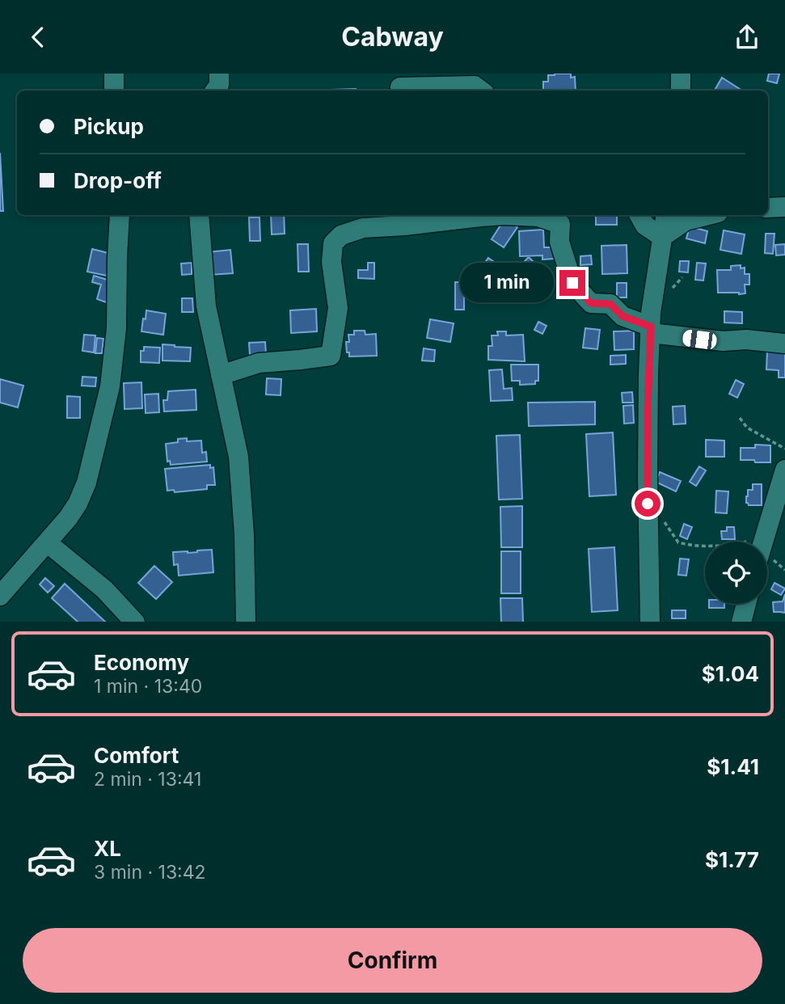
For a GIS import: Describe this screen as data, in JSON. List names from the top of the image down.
{
  "page": {
    "header": "Cabway",
    "banner": ["Pickup", "Drop-off"],
    "bubble": "1 min",
    "list": [
      {
        "name": "Economy",
        "note": "1 min · 13:40",
        "value": "$1.04"
      },
      {
        "name": "Comfort",
        "note": "2 min · 13:41",
        "value": "$1.41"
      },
      {
        "name": "XL",
        "note": "3 min · 13:42",
        "value": "$1.77"
      }
    ],
    "buttons": "Confirm"
  }
}
